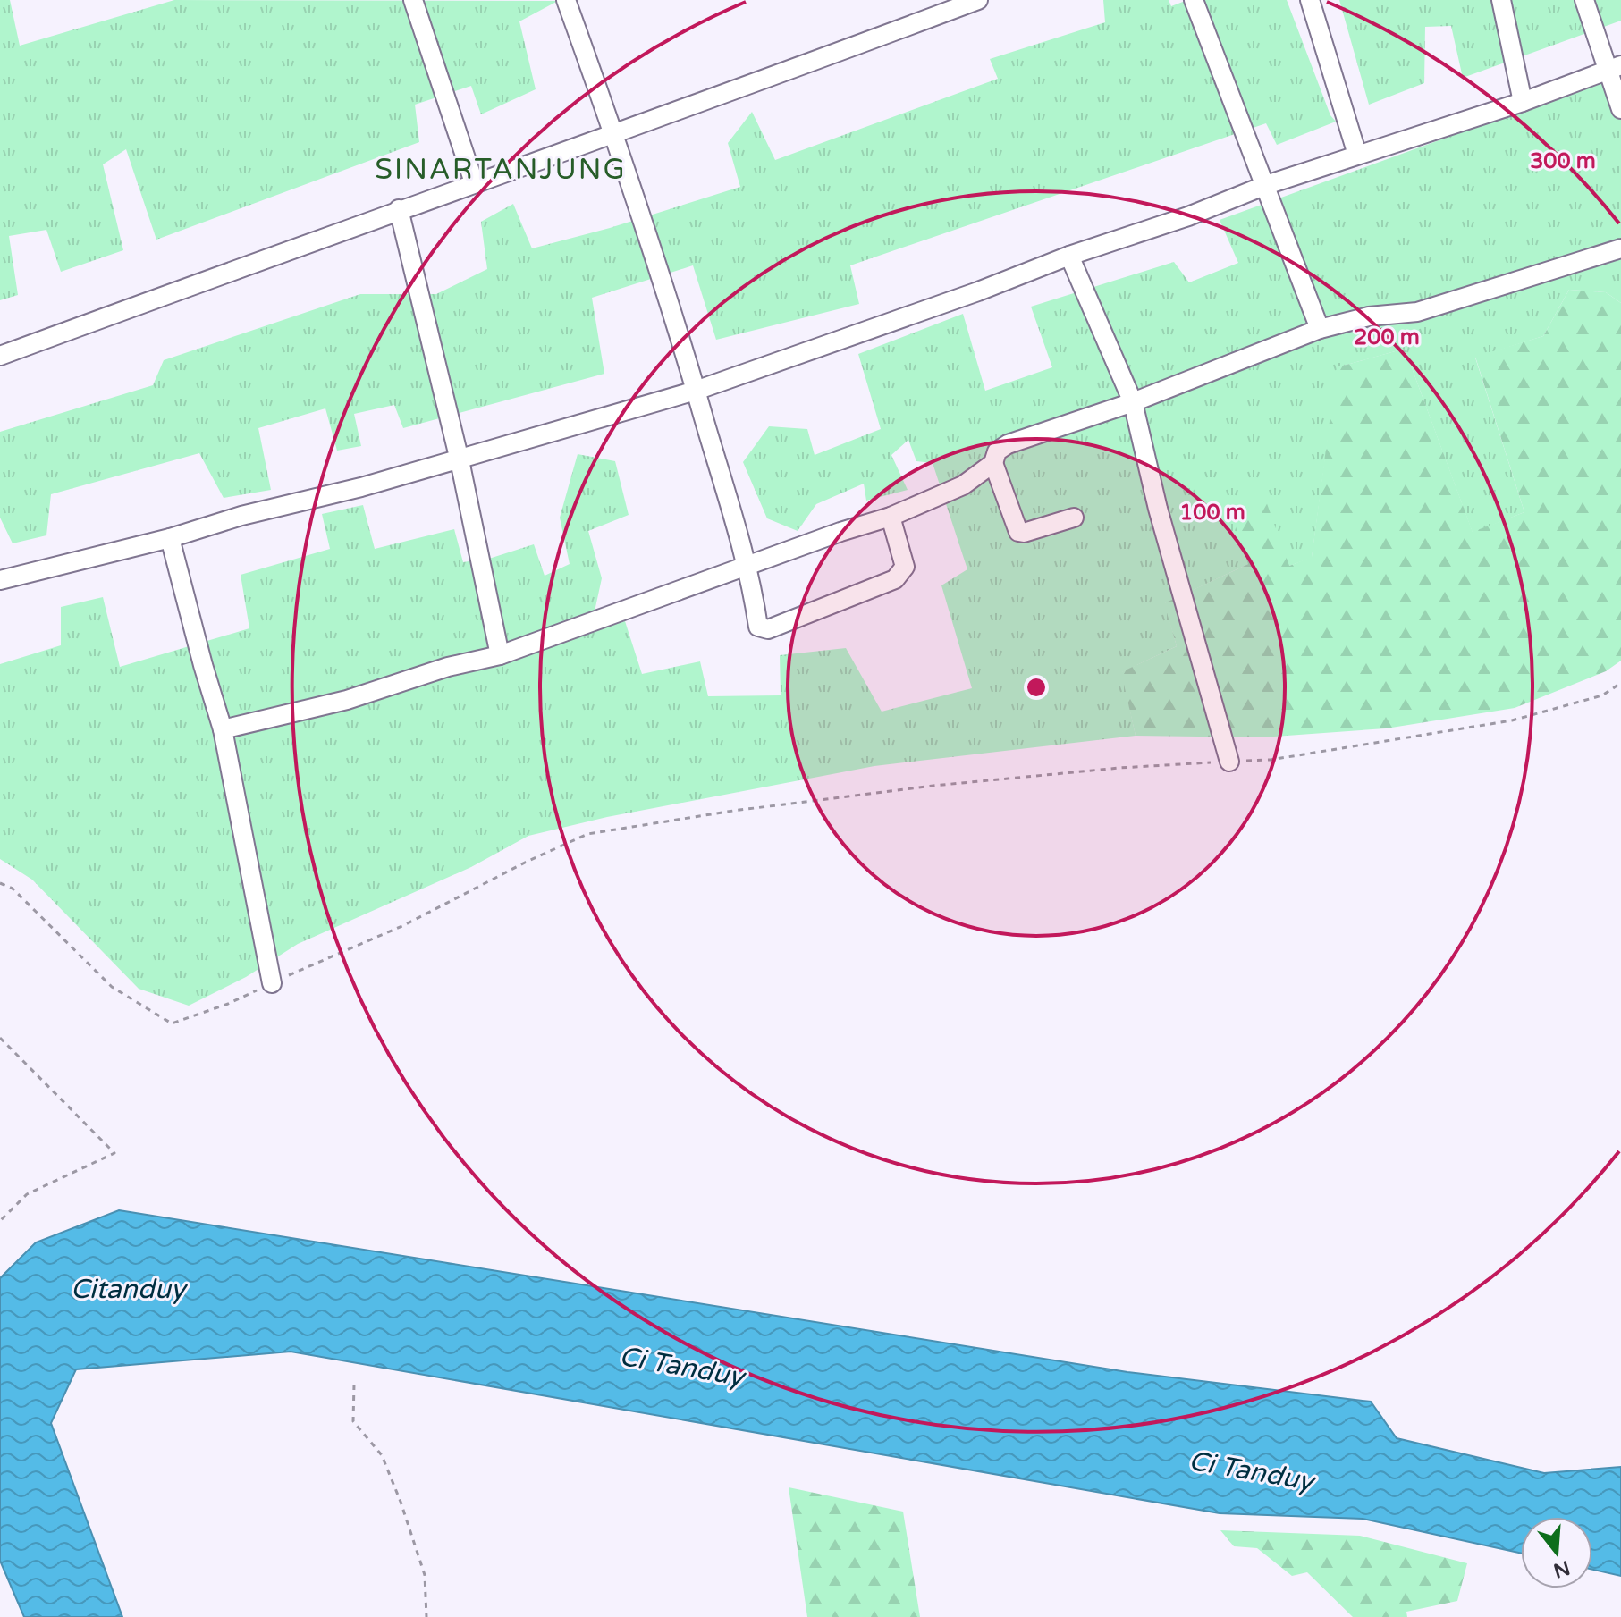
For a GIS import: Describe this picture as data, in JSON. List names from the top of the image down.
{
  "districts": ["SINARTANJUNG"],
  "water": ["Citanduy", "Ci Tanduy"],
  "north": "bottom",
  "rings": ["300 m", "200 m", "100 m"]
}
